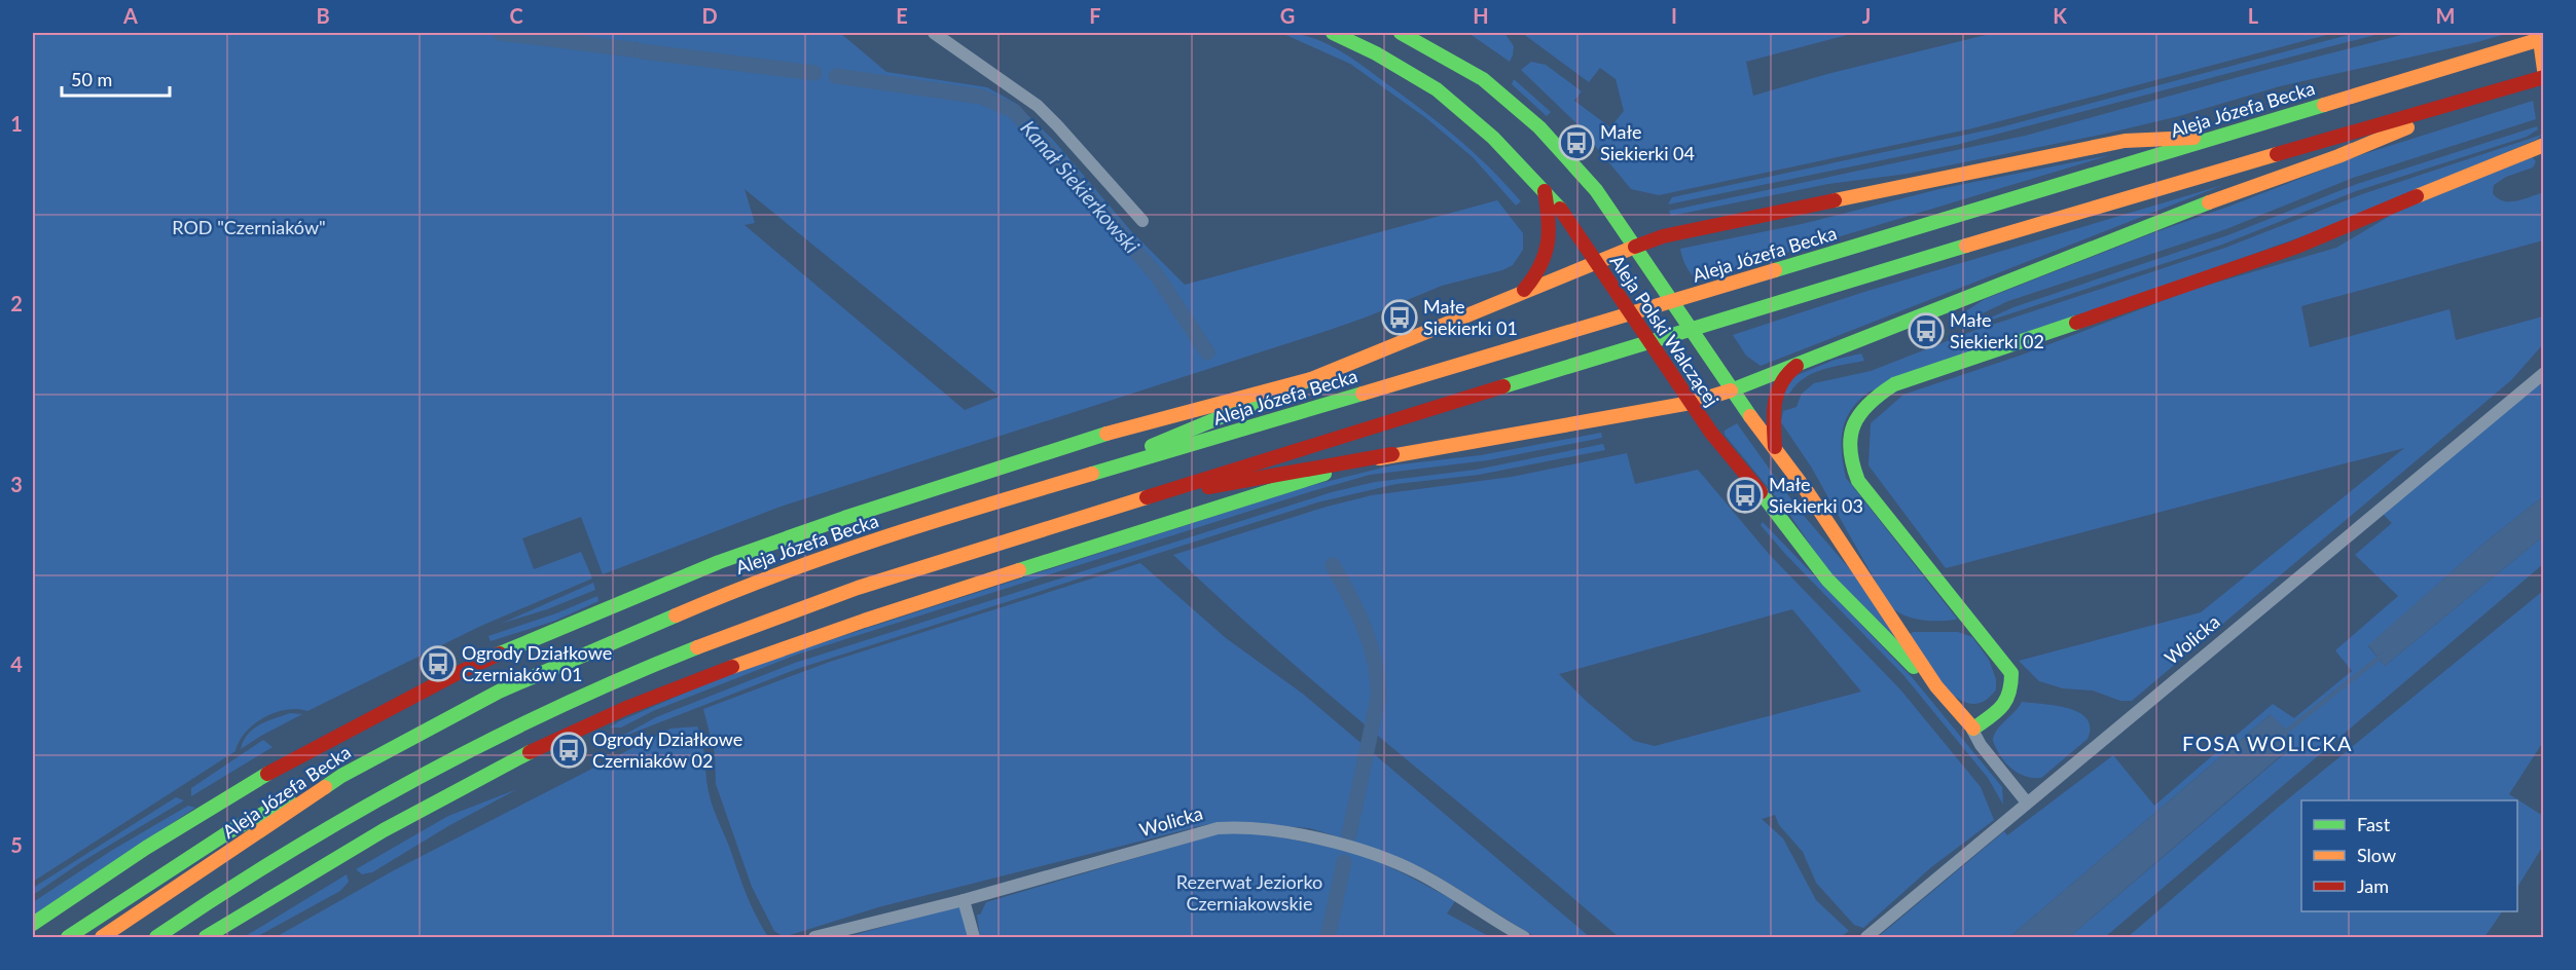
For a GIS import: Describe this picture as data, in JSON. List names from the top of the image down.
{
  "streets": {
    "main road": ["Aleja Józefa Becka", "Aleja Polski Walczącej"],
    "street": ["Wolicka"]
  },
  "crossings": [
    ["Aleja Józefa Becka", "Aleja Polski Walczącej"],
    ["Aleja Polski Walczącej", "Wolicka"]
  ],
  "districts": ["FOSA WOLICKA"],
  "water": ["Kanał Siekierkowski"],
  "parks": ["ROD \"Czerniaków\"", "Rezerwat Jeziorko Czerniakowskie"],
  "places": {
    "bus stop": [
      "Małe Siekierki 04",
      "Małe Siekierki 01",
      "Małe Siekierki 02",
      "Małe Siekierki 03",
      "Ogrody Działkowe Czerniaków 01",
      "Ogrody Działkowe Czerniaków 02"
    ]
  },
  "legend": ["Fast", "Slow", "Jam"],
  "scale_bar": "50 m",
  "grid": {
    "columns": [
      "A",
      "B",
      "C",
      "D",
      "E",
      "F",
      "G",
      "H",
      "I",
      "J",
      "K",
      "L",
      "M"
    ],
    "rows": [
      "1",
      "2",
      "3",
      "4",
      "5"
    ]
  }
}
